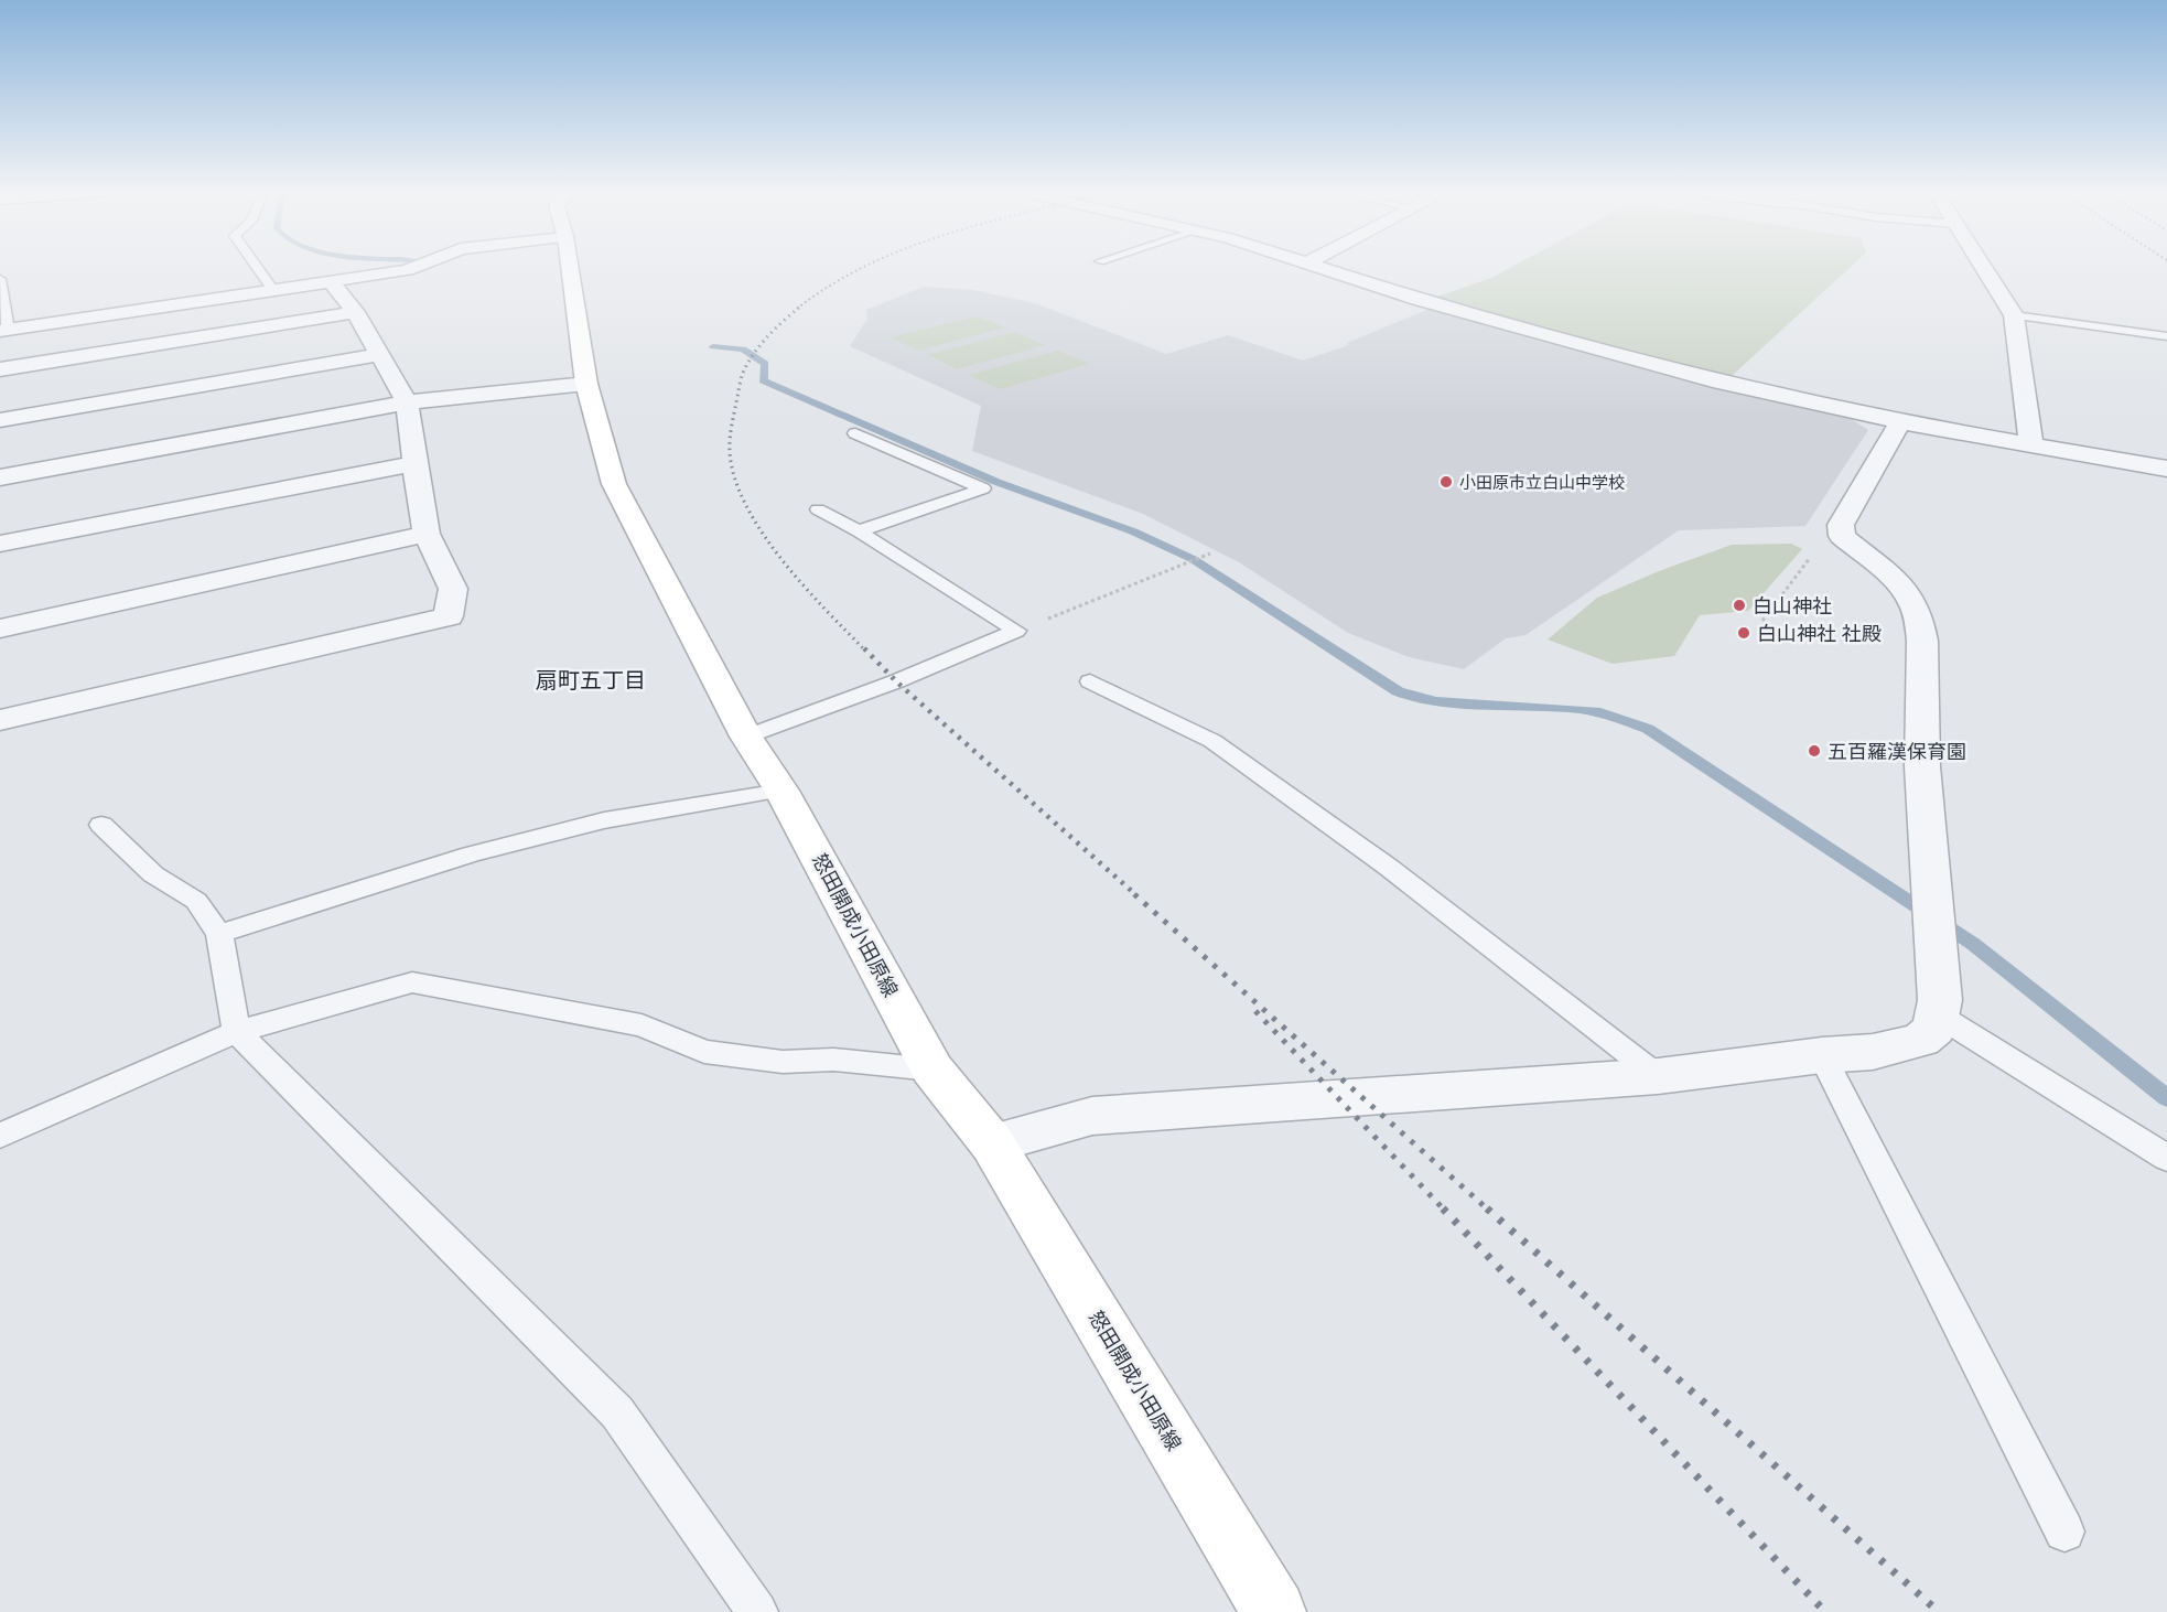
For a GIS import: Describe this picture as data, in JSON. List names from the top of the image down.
{
  "streets": {
    "main road": ["怒田開成小田原線"]
  },
  "districts": ["扇町五丁目"],
  "places": [
    "小田原市立白山中学校",
    "白山神社",
    "白山神社 社殿",
    "五百羅漢保育園"
  ]
}
